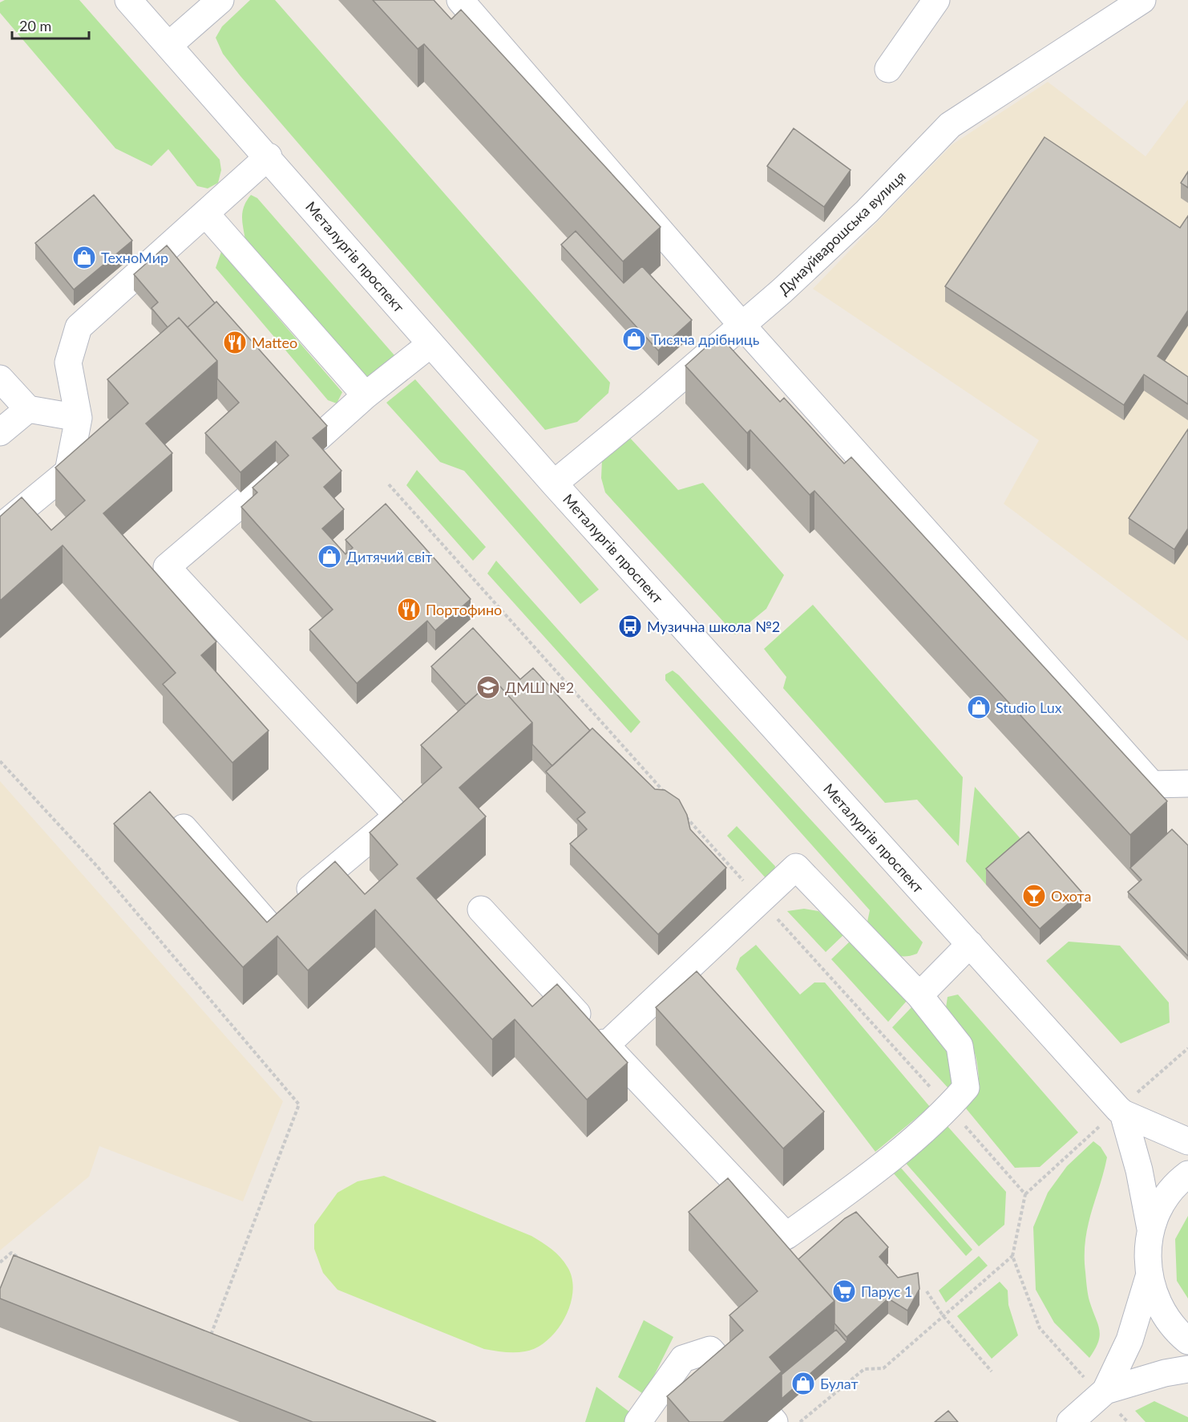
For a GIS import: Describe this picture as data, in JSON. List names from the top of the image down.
{
  "streets": {
    "street": ["Дунауйварошська вулиця", "Металургів проспект"]
  },
  "crossings": [
    ["Дунауйварошська вулиця", "Металургів проспект"]
  ],
  "places": {
    "shop": [
      "ТехноМир",
      "Тисяча дрібниць",
      "Дитячий світ",
      "Studio Lux",
      "Булат"
    ],
    "restaurant": ["Matteo", "Портофино"],
    "bus stop": ["Музична школа №2"],
    "school or university": ["ДМШ №2"],
    "bar": ["Охота"],
    "supermarket": ["Парус 1"]
  },
  "scale_bar": "20 m"
}
